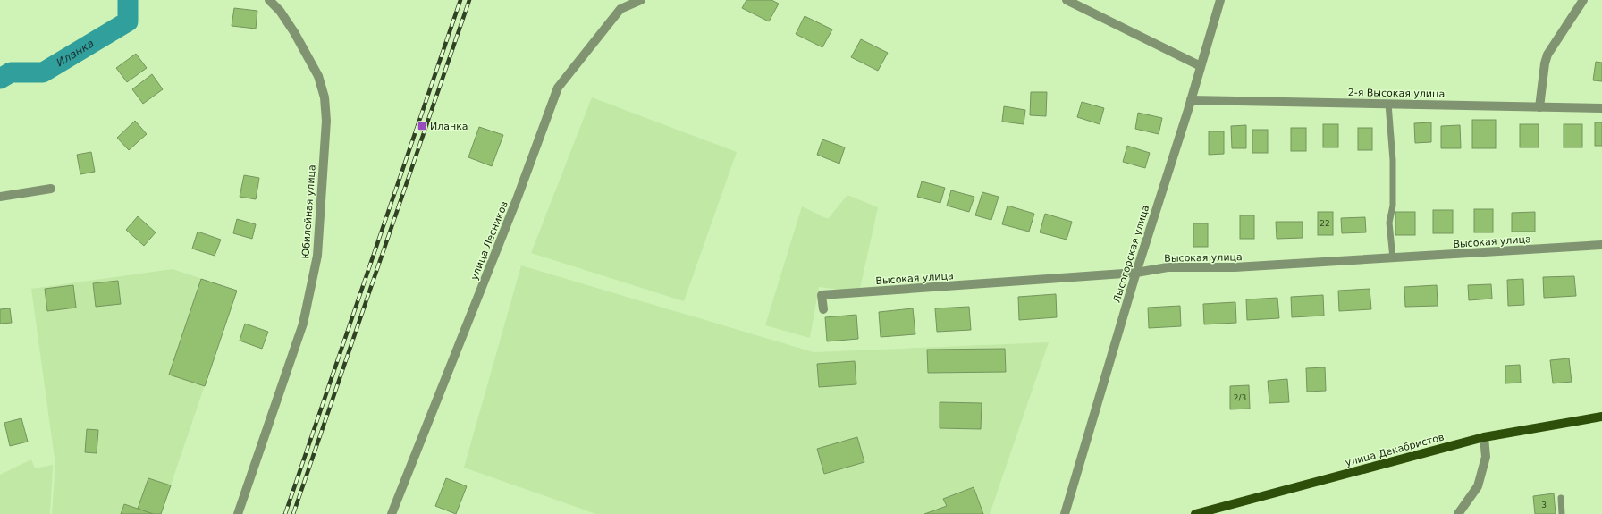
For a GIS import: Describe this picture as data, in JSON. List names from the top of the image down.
{
  "streets": {
    "main road": ["улица Декабристов"],
    "street": [
      "2-я Высокая улица",
      "Юбилейная улица",
      "улица Лесников",
      "Высокая улица",
      "Лысогорская улица"
    ]
  },
  "crossings": [
    ["2-я Высокая улица", "Лысогорская улица"],
    ["Высокая улица", "Лысогорская улица"]
  ],
  "water": ["Иланка"],
  "places": {
    "transit": ["Иланка"]
  },
  "house_numbers": ["22", "2/3", "3"]
}
